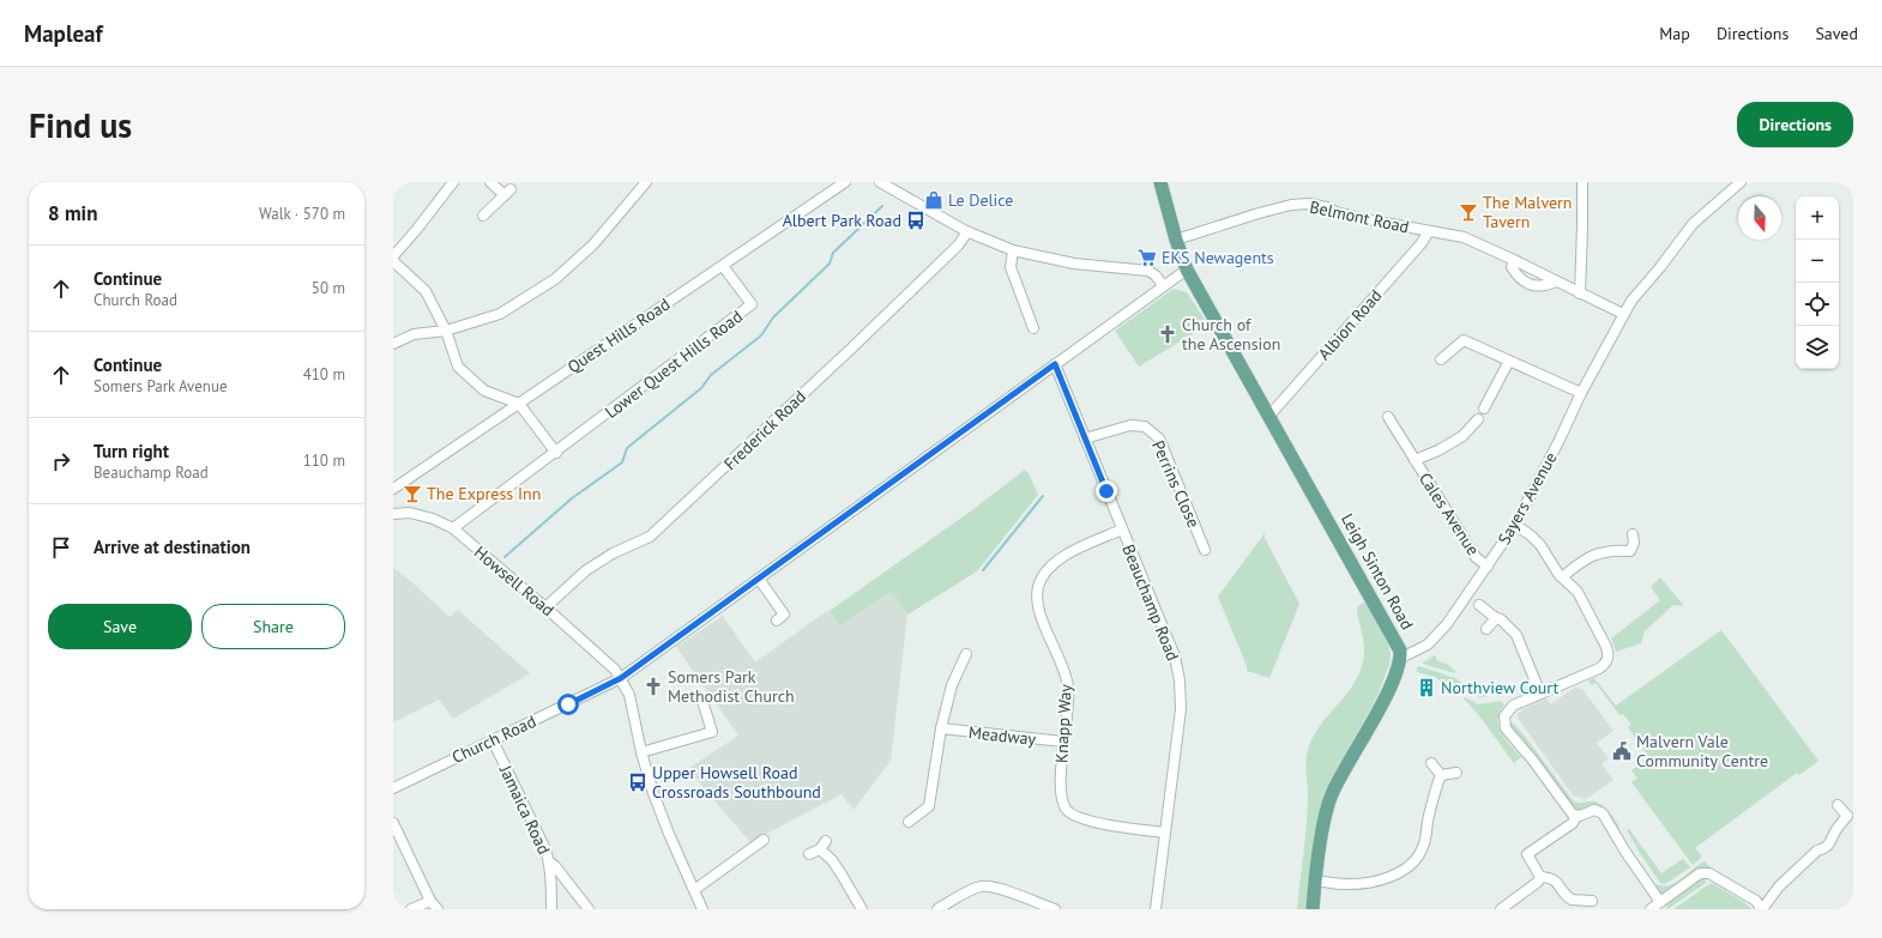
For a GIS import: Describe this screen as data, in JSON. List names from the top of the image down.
{
  "streets": {
    "main road": ["Leigh Sinton Road"],
    "street": [
      "Belmont Road",
      "Albion Road",
      "Quest Hills Road",
      "Lower Quest Hills Road",
      "Frederick Road",
      "Perrins Close",
      "Sayers Avenue",
      "Cales Avenue",
      "Howsell Road",
      "Beauchamp Road",
      "Knapp Way",
      "Meadway",
      "Church Road",
      "Jamaica Road"
    ]
  },
  "crossings": [
    ["Belmont Road", "Albion Road"],
    ["Belmont Road", "Sayers Avenue"],
    ["Belmont Road", "Leigh Sinton Road"],
    ["Albion Road", "Leigh Sinton Road"],
    ["Quest Hills Road", "Lower Quest Hills Road"],
    ["Lower Quest Hills Road", "Howsell Road"],
    ["Frederick Road", "Howsell Road"],
    ["Perrins Close", "Beauchamp Road"],
    ["Sayers Avenue", "Cales Avenue"],
    ["Sayers Avenue", "Leigh Sinton Road"],
    ["Leigh Sinton Road", "Church Road"],
    ["Howsell Road", "Church Road"],
    ["Beauchamp Road", "Knapp Way"],
    ["Beauchamp Road", "Church Road"],
    ["Knapp Way", "Meadway"],
    ["Church Road", "Jamaica Road"]
  ],
  "places": {
    "shop": ["Le Delice"],
    "bar": ["The Malvern Tavern", "The Express Inn"],
    "bus stop": ["Albert Park Road", "Upper Howsell Road Crossroads Southbound"],
    "supermarket": ["EKS Newagents"],
    "church": ["Church of the Ascension", "Somers Park Methodist Church"],
    "building": ["Northview Court"],
    "public building": ["Malvern Vale Community Centre"]
  },
  "north": "bottom",
  "page": {
    "header": "Mapleaf",
    "nav": ["Map", "Directions", "Saved"],
    "buttons": [
      "Directions",
      ["Save", "Share"]
    ],
    "title": "Find us",
    "heading": ["8 min", "Walk · 570 m"],
    "map_buttons": ["+", "−"],
    "list": [
      ["Continue", "Church Road", "50 m"],
      ["Continue", "Somers Park Avenue", "410 m"],
      ["Turn right", "Beauchamp Road", "110 m"],
      "Arrive at destination"
    ]
  }
}
